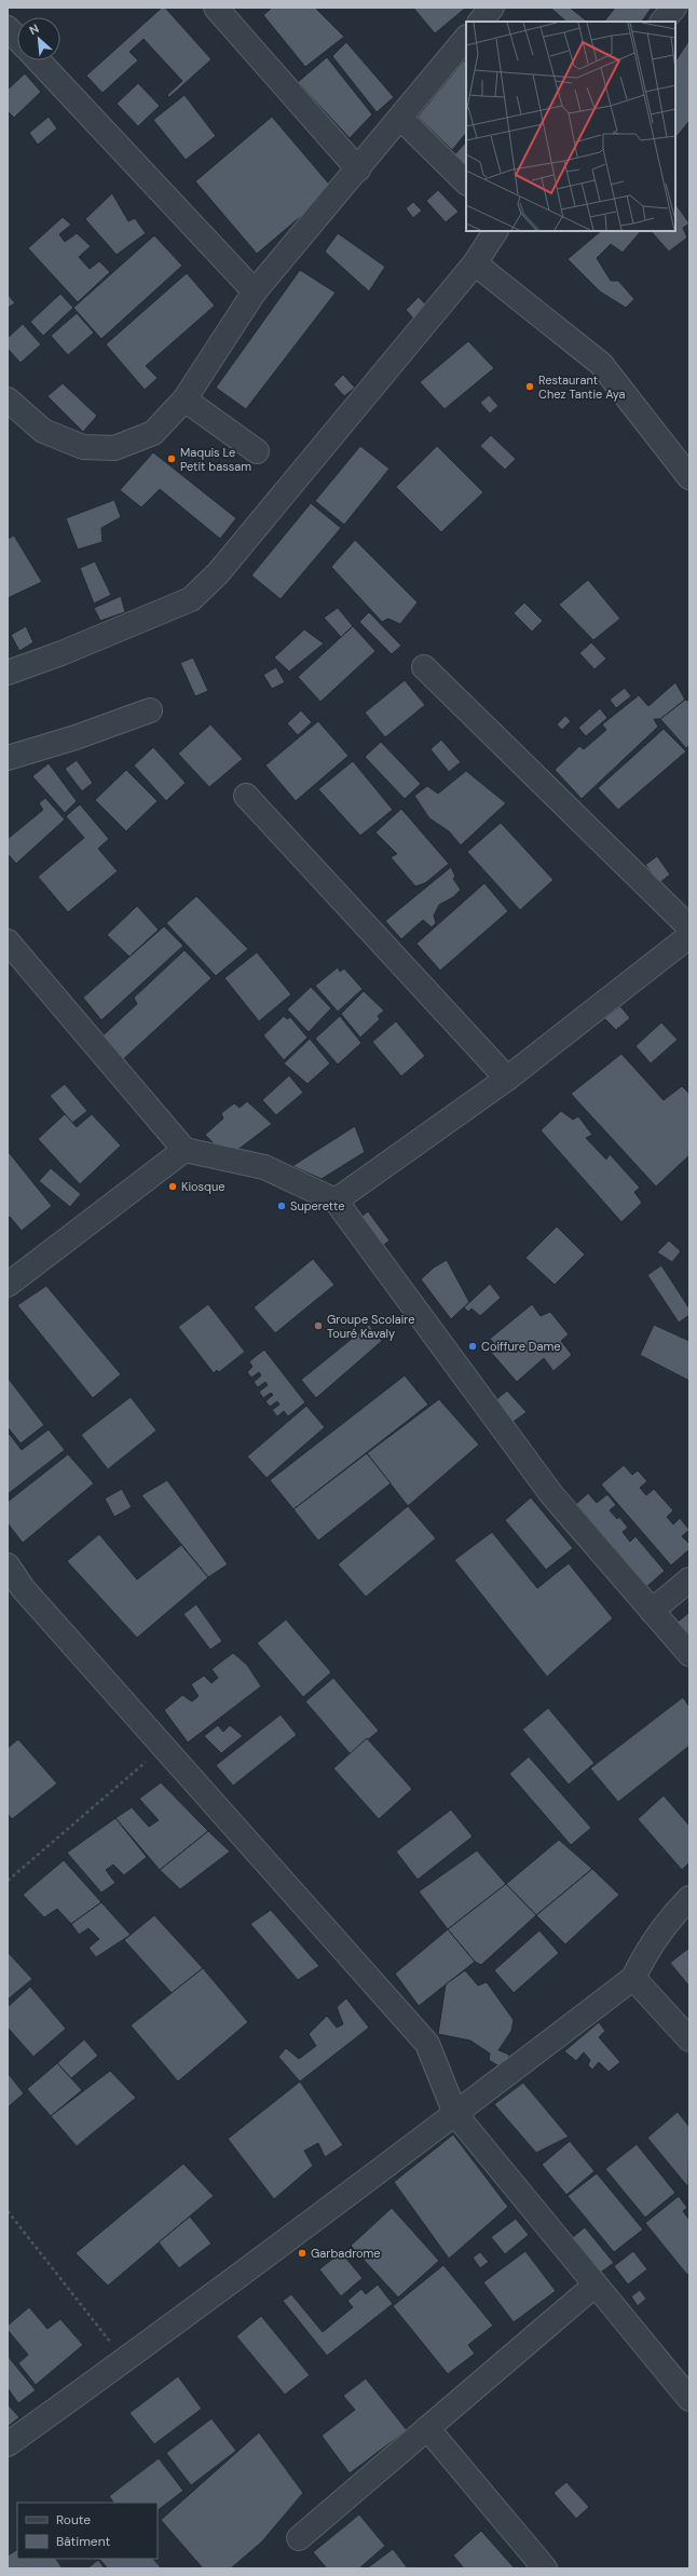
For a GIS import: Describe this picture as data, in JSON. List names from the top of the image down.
{
  "places": [
    "Restaurant Chez Tantie Aya",
    "Maquis Le Petit bassam",
    "Kiosque",
    "Superette",
    "Groupe Scolaire Touré Kavaly",
    "Coiffure Dame",
    "Garbadrome"
  ],
  "legend": ["Route", "Bâtiment"],
  "north": "top left"
}
